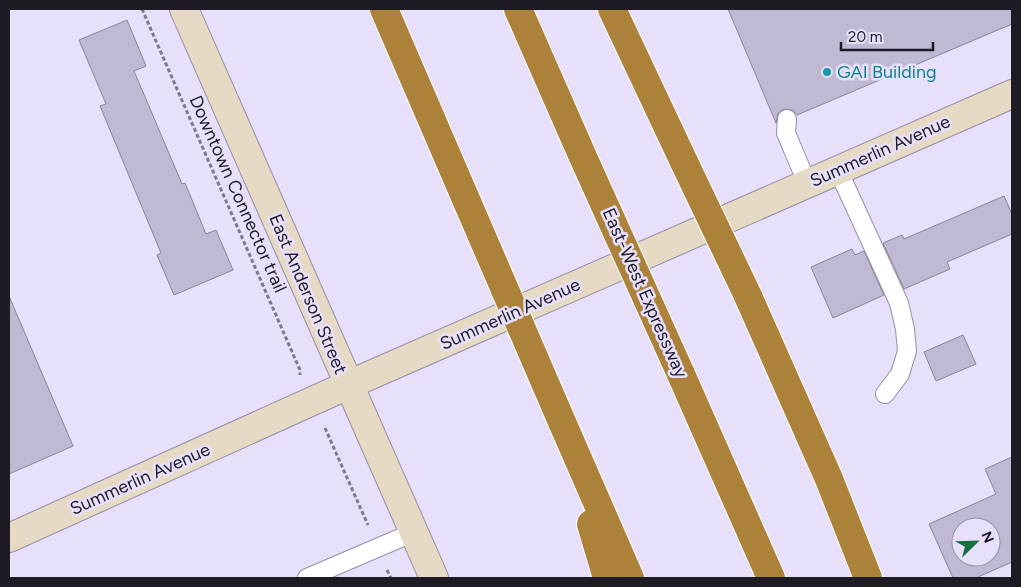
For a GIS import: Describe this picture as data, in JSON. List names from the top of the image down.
{
  "streets": {
    "highway": ["East-West Expressway"],
    "street": ["Summerlin Avenue", "East Anderson Street"],
    "path": ["Downtown Connector trail"]
  },
  "crossings": [
    ["Summerlin Avenue", "East Anderson Street"]
  ],
  "places": ["GAI Building"],
  "scale_bar": "20 m",
  "north": "top right"
}
